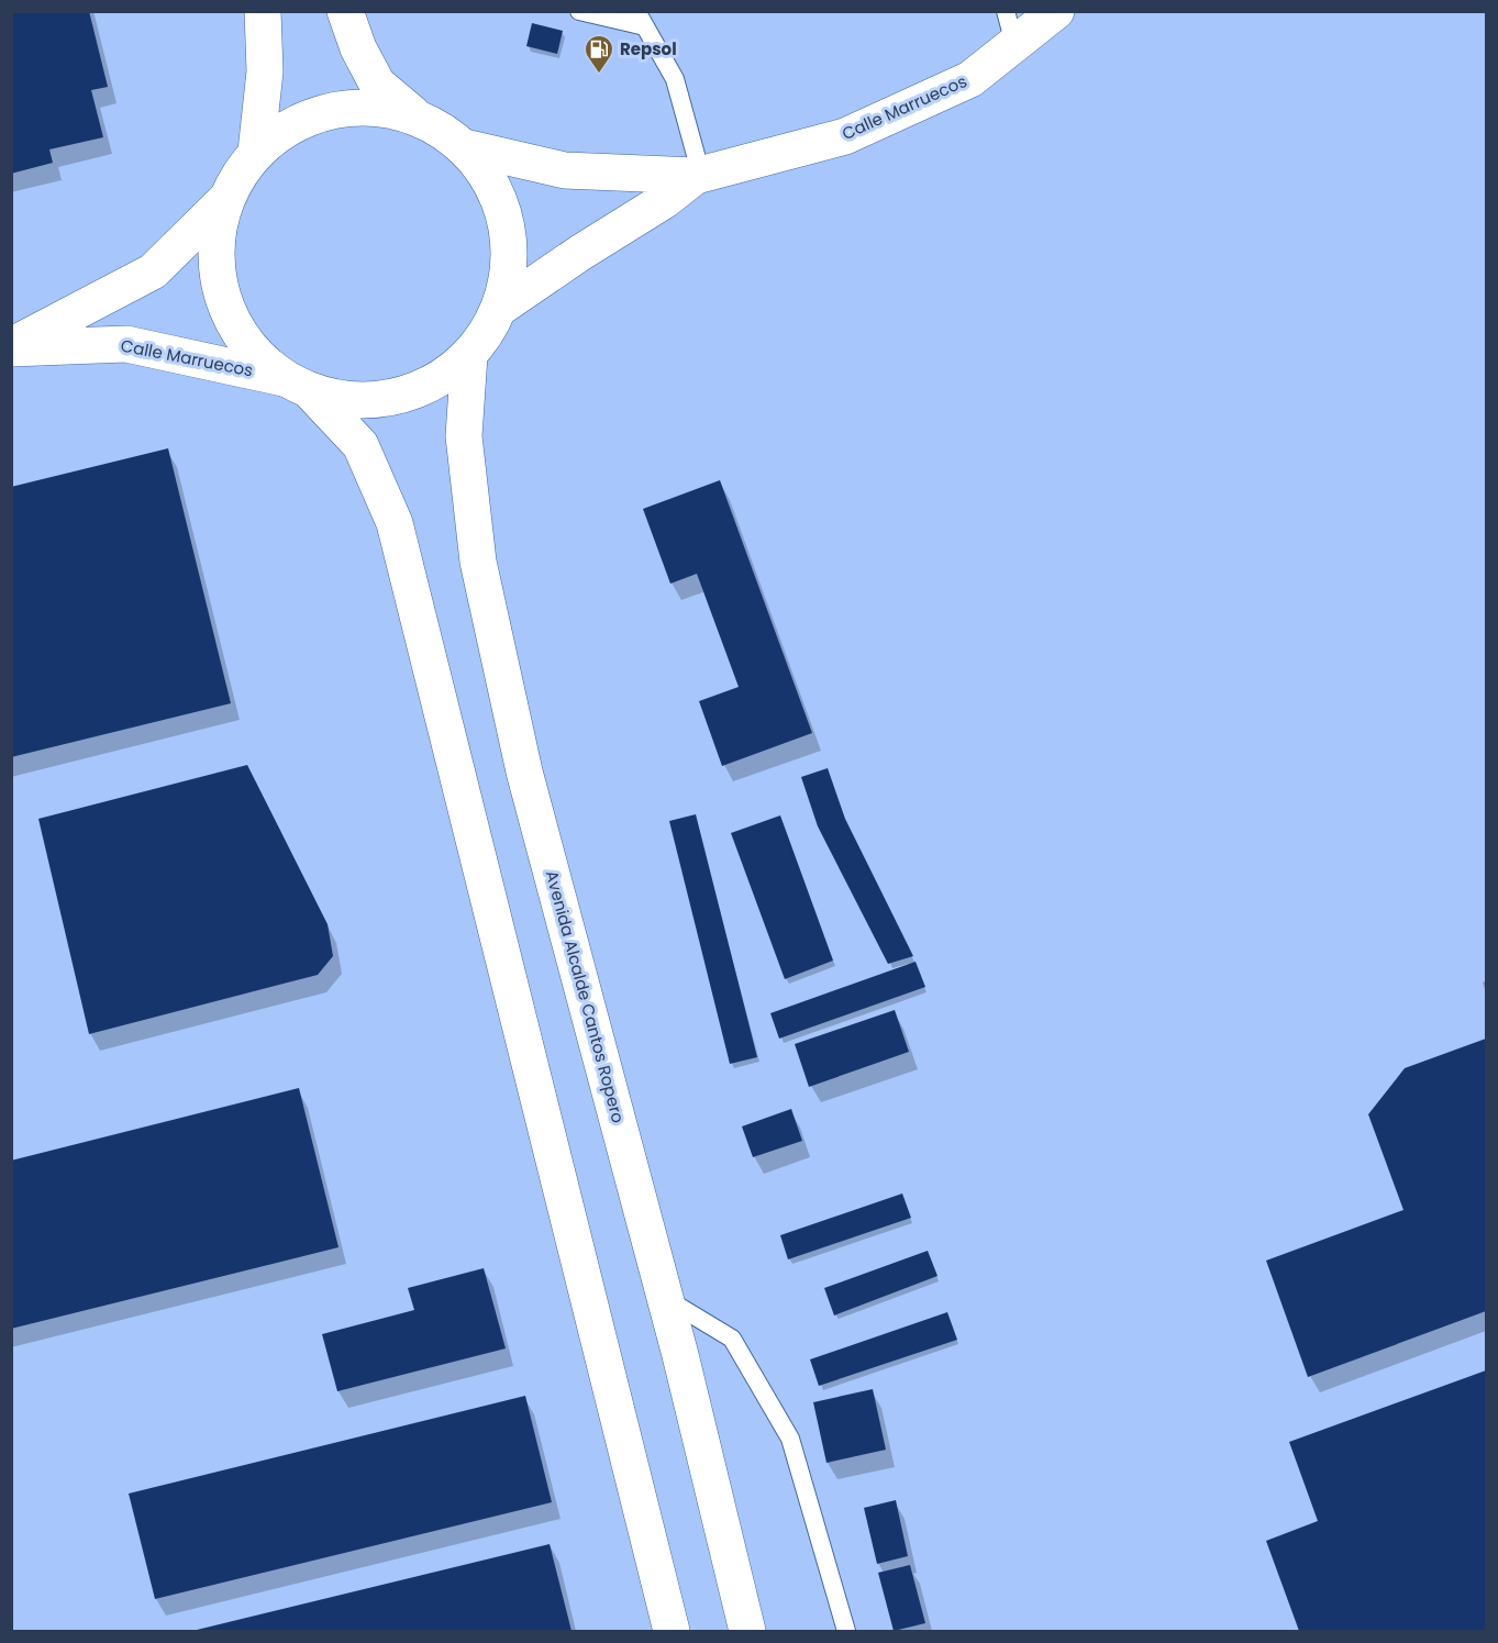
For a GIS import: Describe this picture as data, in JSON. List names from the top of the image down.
{
  "streets": {
    "main road": ["Calle Marruecos", "Avenida Alcalde Cantos Ropero"]
  },
  "crossings": [
    ["Calle Marruecos", "Avenida Alcalde Cantos Ropero"]
  ],
  "places": {
    "fuel station": ["Repsol"]
  }
}
